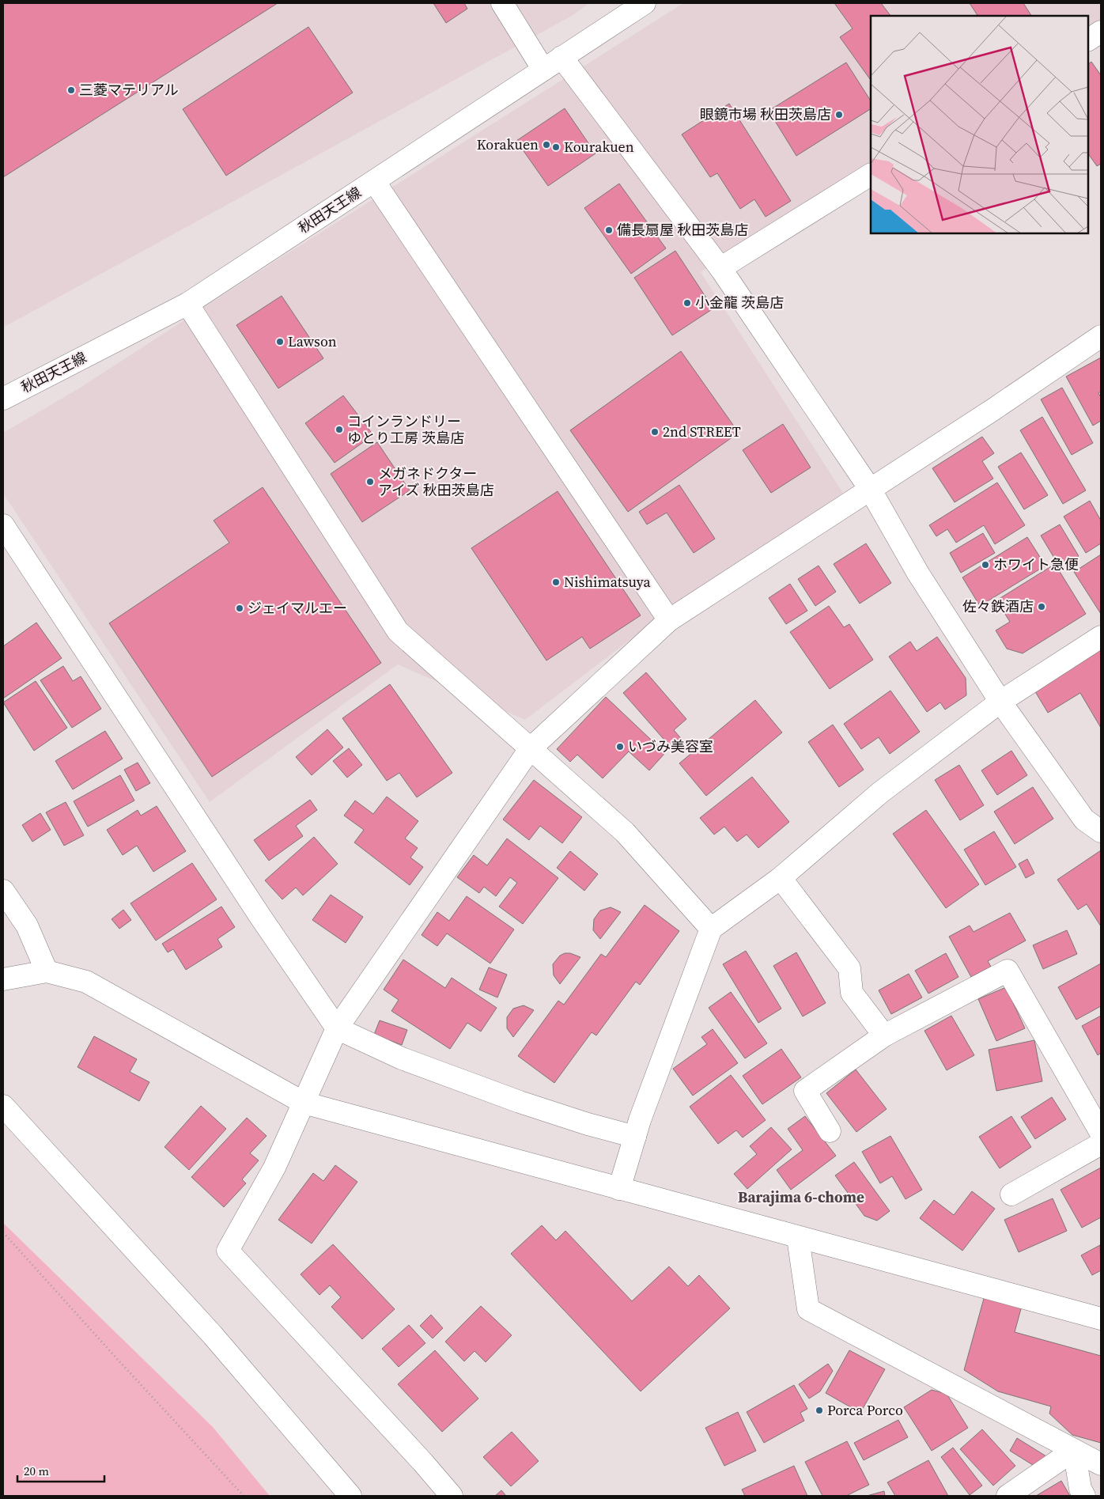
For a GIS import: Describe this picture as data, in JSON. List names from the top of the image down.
{
  "streets": {
    "street": ["秋田天王線"]
  },
  "districts": ["Barajima 6-chome"],
  "places": [
    "三菱マテリアル",
    "眼鏡市場 秋田茨島店",
    "Korakuen",
    "Kourakuen",
    "備長扇屋 秋田茨島店",
    "小金龍 茨島店",
    "Lawson",
    "コインランドリー ゆとり工房 茨島店",
    "2nd STREET",
    "メガネドクター アイズ 秋田茨島店",
    "ホワイト急便",
    "Nishimatsuya",
    "佐々鉄酒店",
    "ジェイマルエー",
    "いづみ美容室",
    "Porca Porco"
  ],
  "scale_bar": "20 m"
}
